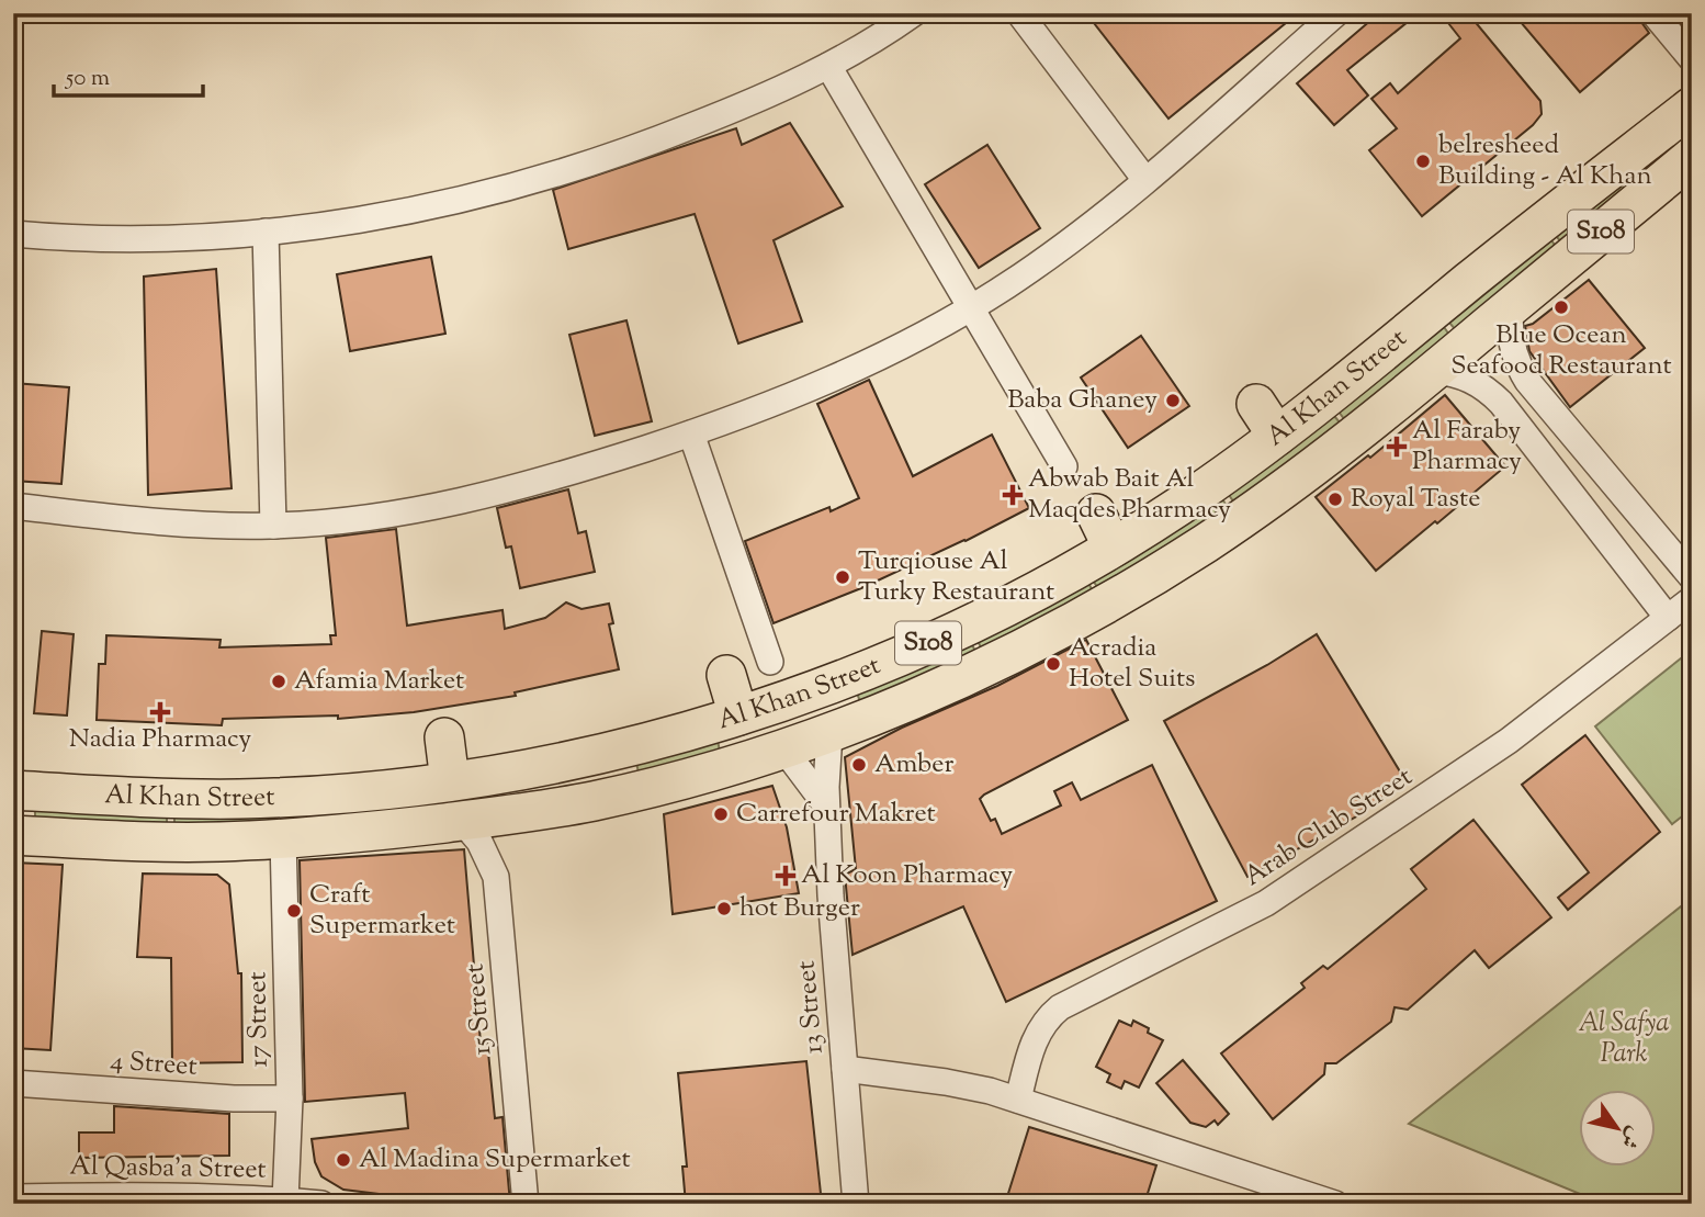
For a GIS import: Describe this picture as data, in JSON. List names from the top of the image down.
{
  "streets": {
    "main road": ["S108", "Al Khan Street"],
    "street": [
      "Arab Club Street",
      "13 Street",
      "15 Street",
      "17 Street",
      "4 Street",
      "Al Qasba'a Street"
    ]
  },
  "crossings": [
    ["Al Khan Street", "13 Street"],
    ["Al Khan Street", "15 Street"],
    ["Al Khan Street", "17 Street"],
    ["17 Street", "4 Street"],
    ["17 Street", "Al Qasba'a Street"]
  ],
  "parks": ["Al Safya Park"],
  "places": {
    "other": [
      "belresheed Building - Al Khan",
      "Blue Ocean Seafood Restaurant",
      "Baba Ghaney",
      "Royal Taste",
      "Turqiouse Al Turky Restaurant",
      "Acradia Hotel Suits",
      "Afamia Market",
      "Amber",
      "Carrefour Makret",
      "hot Burger",
      "Craft Supermarket",
      "Al Madina Supermarket"
    ],
    "health": [
      "Al Faraby Pharmacy",
      "Abwab Bait Al Maqdes Pharmacy",
      "Nadia Pharmacy",
      "Al Koon Pharmacy"
    ]
  },
  "scale_bar": "50 m",
  "north": "bottom right"
}
